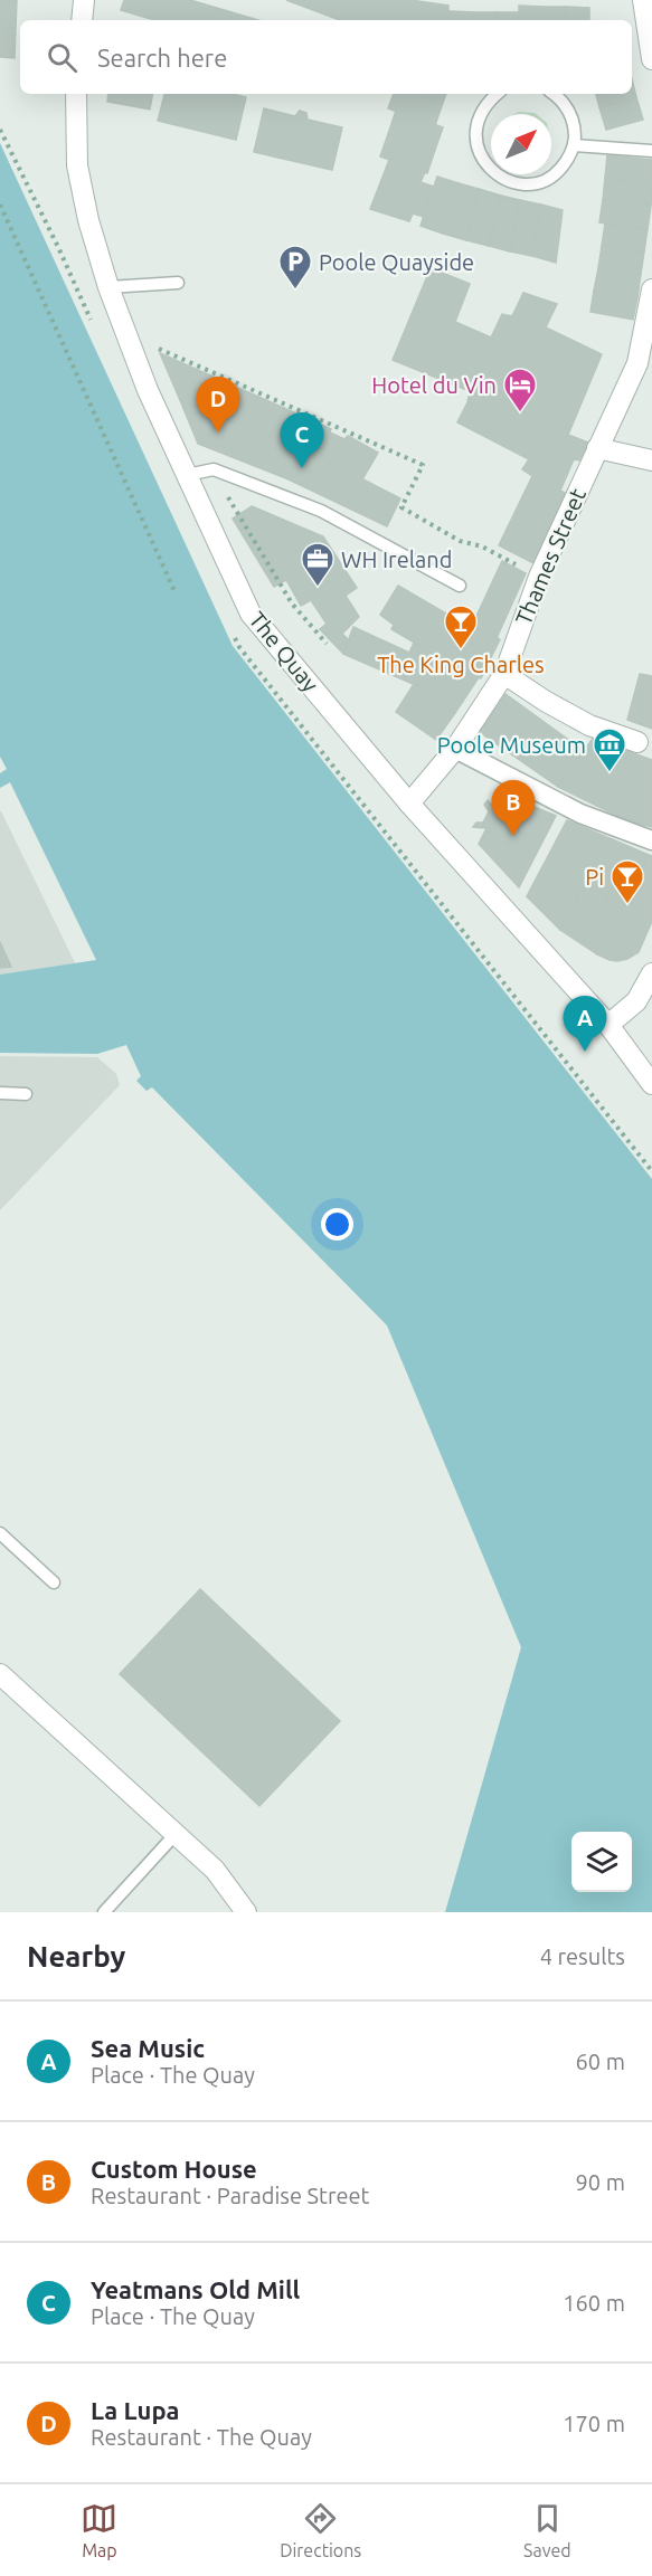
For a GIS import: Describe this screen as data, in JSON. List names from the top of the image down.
{
  "streets": {
    "street": ["Thames Street", "The Quay"]
  },
  "crossings": [
    ["Thames Street", "The Quay"]
  ],
  "places": {
    "parking": ["Poole Quayside"],
    "hotel": ["Hotel du Vin"],
    "office": ["WH Ireland"],
    "bar": ["The King Charles", "Pi"],
    "museum": ["Poole Museum"]
  },
  "north": "top right",
  "page": {
    "search": "Search here",
    "pins": [
      "D",
      "C",
      "B",
      "A"
    ],
    "heading": ["Nearby", "4 results"],
    "list": [
      {
        "mark": "A",
        "name": "Sea Music",
        "note": "Place · The Quay",
        "value": "60 m"
      },
      {
        "mark": "B",
        "name": "Custom House",
        "note": "Restaurant · Paradise Street",
        "value": "90 m"
      },
      {
        "mark": "C",
        "name": "Yeatmans Old Mill",
        "note": "Place · The Quay",
        "value": "160 m"
      },
      {
        "mark": "D",
        "name": "La Lupa",
        "note": "Restaurant · The Quay",
        "value": "170 m"
      }
    ],
    "nav": ["Map", "Directions", "Saved"]
  }
}
